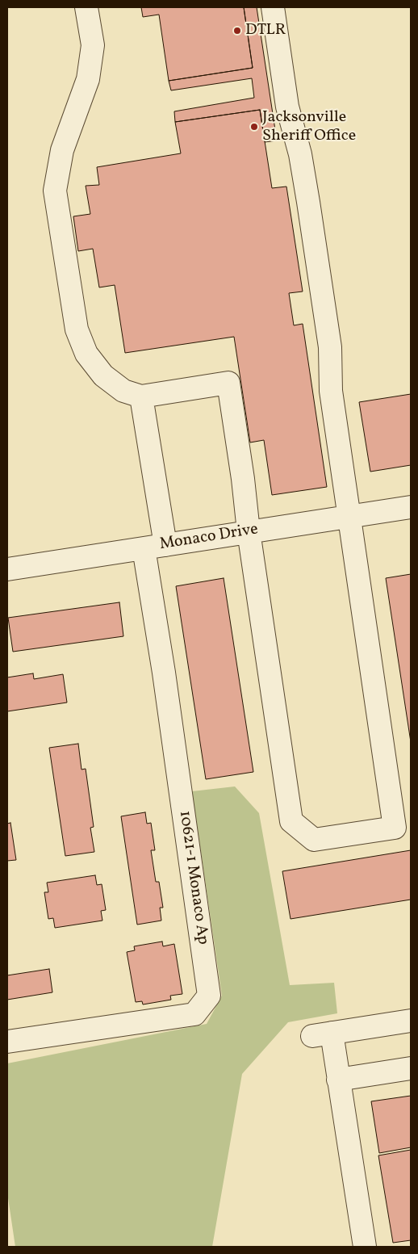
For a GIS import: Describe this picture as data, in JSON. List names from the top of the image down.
{
  "streets": {
    "street": ["Monaco Drive", "10621-1 Monaco Ap"]
  },
  "crossings": [
    ["Monaco Drive", "10621-1 Monaco Ap"]
  ],
  "places": ["DTLR", "Jacksonville Sheriff Office"]
}
